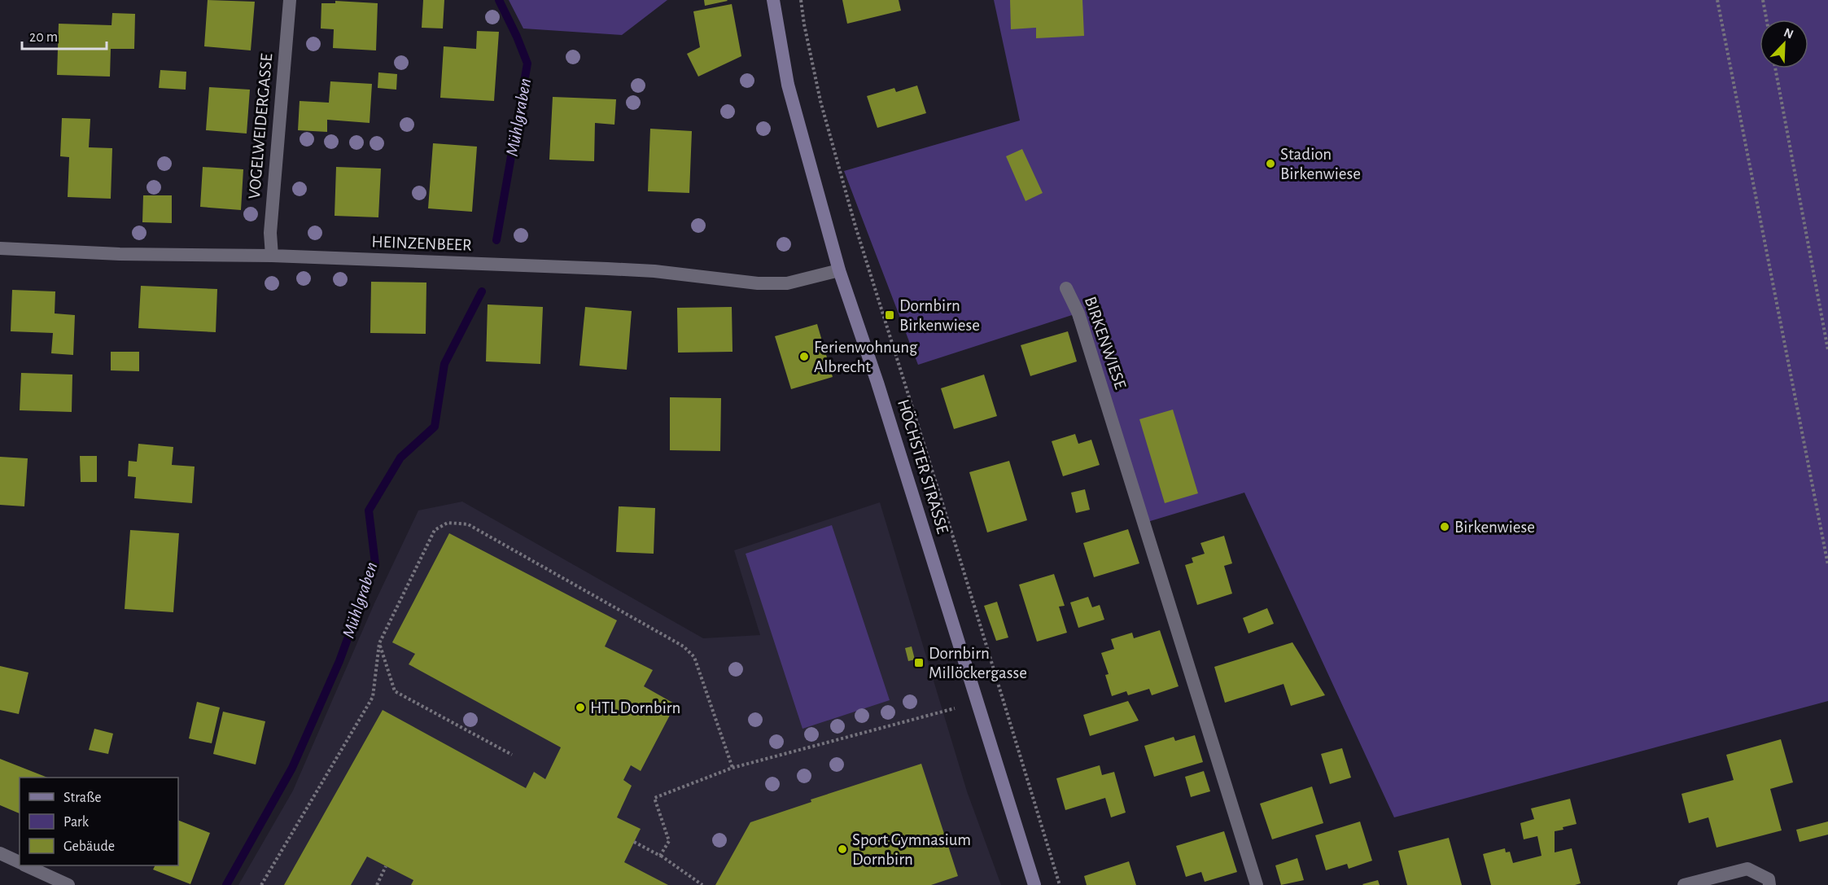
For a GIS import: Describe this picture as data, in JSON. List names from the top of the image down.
{
  "streets": {
    "main road": ["HÖCHSTER STRASSE"],
    "street": ["VOGELWEIDERGASSE", "HEINZENBEER", "BIRKENWIESE"]
  },
  "crossings": [
    ["VOGELWEIDERGASSE", "HEINZENBEER"],
    ["HEINZENBEER", "HÖCHSTER STRASSE"]
  ],
  "water": ["Mühlgraben"],
  "places": {
    "other": [
      "Stadion Birkenwiese",
      "Ferienwohnung Albrecht",
      "Birkenwiese",
      "HTL Dornbirn",
      "Sport Gymnasium Dornbirn"
    ],
    "transit": ["Dornbirn Birkenwiese", "Dornbirn Millöckergasse"]
  },
  "legend": ["Straße", "Park", "Gebäude"],
  "scale_bar": "20 m",
  "north": "top right"
}
